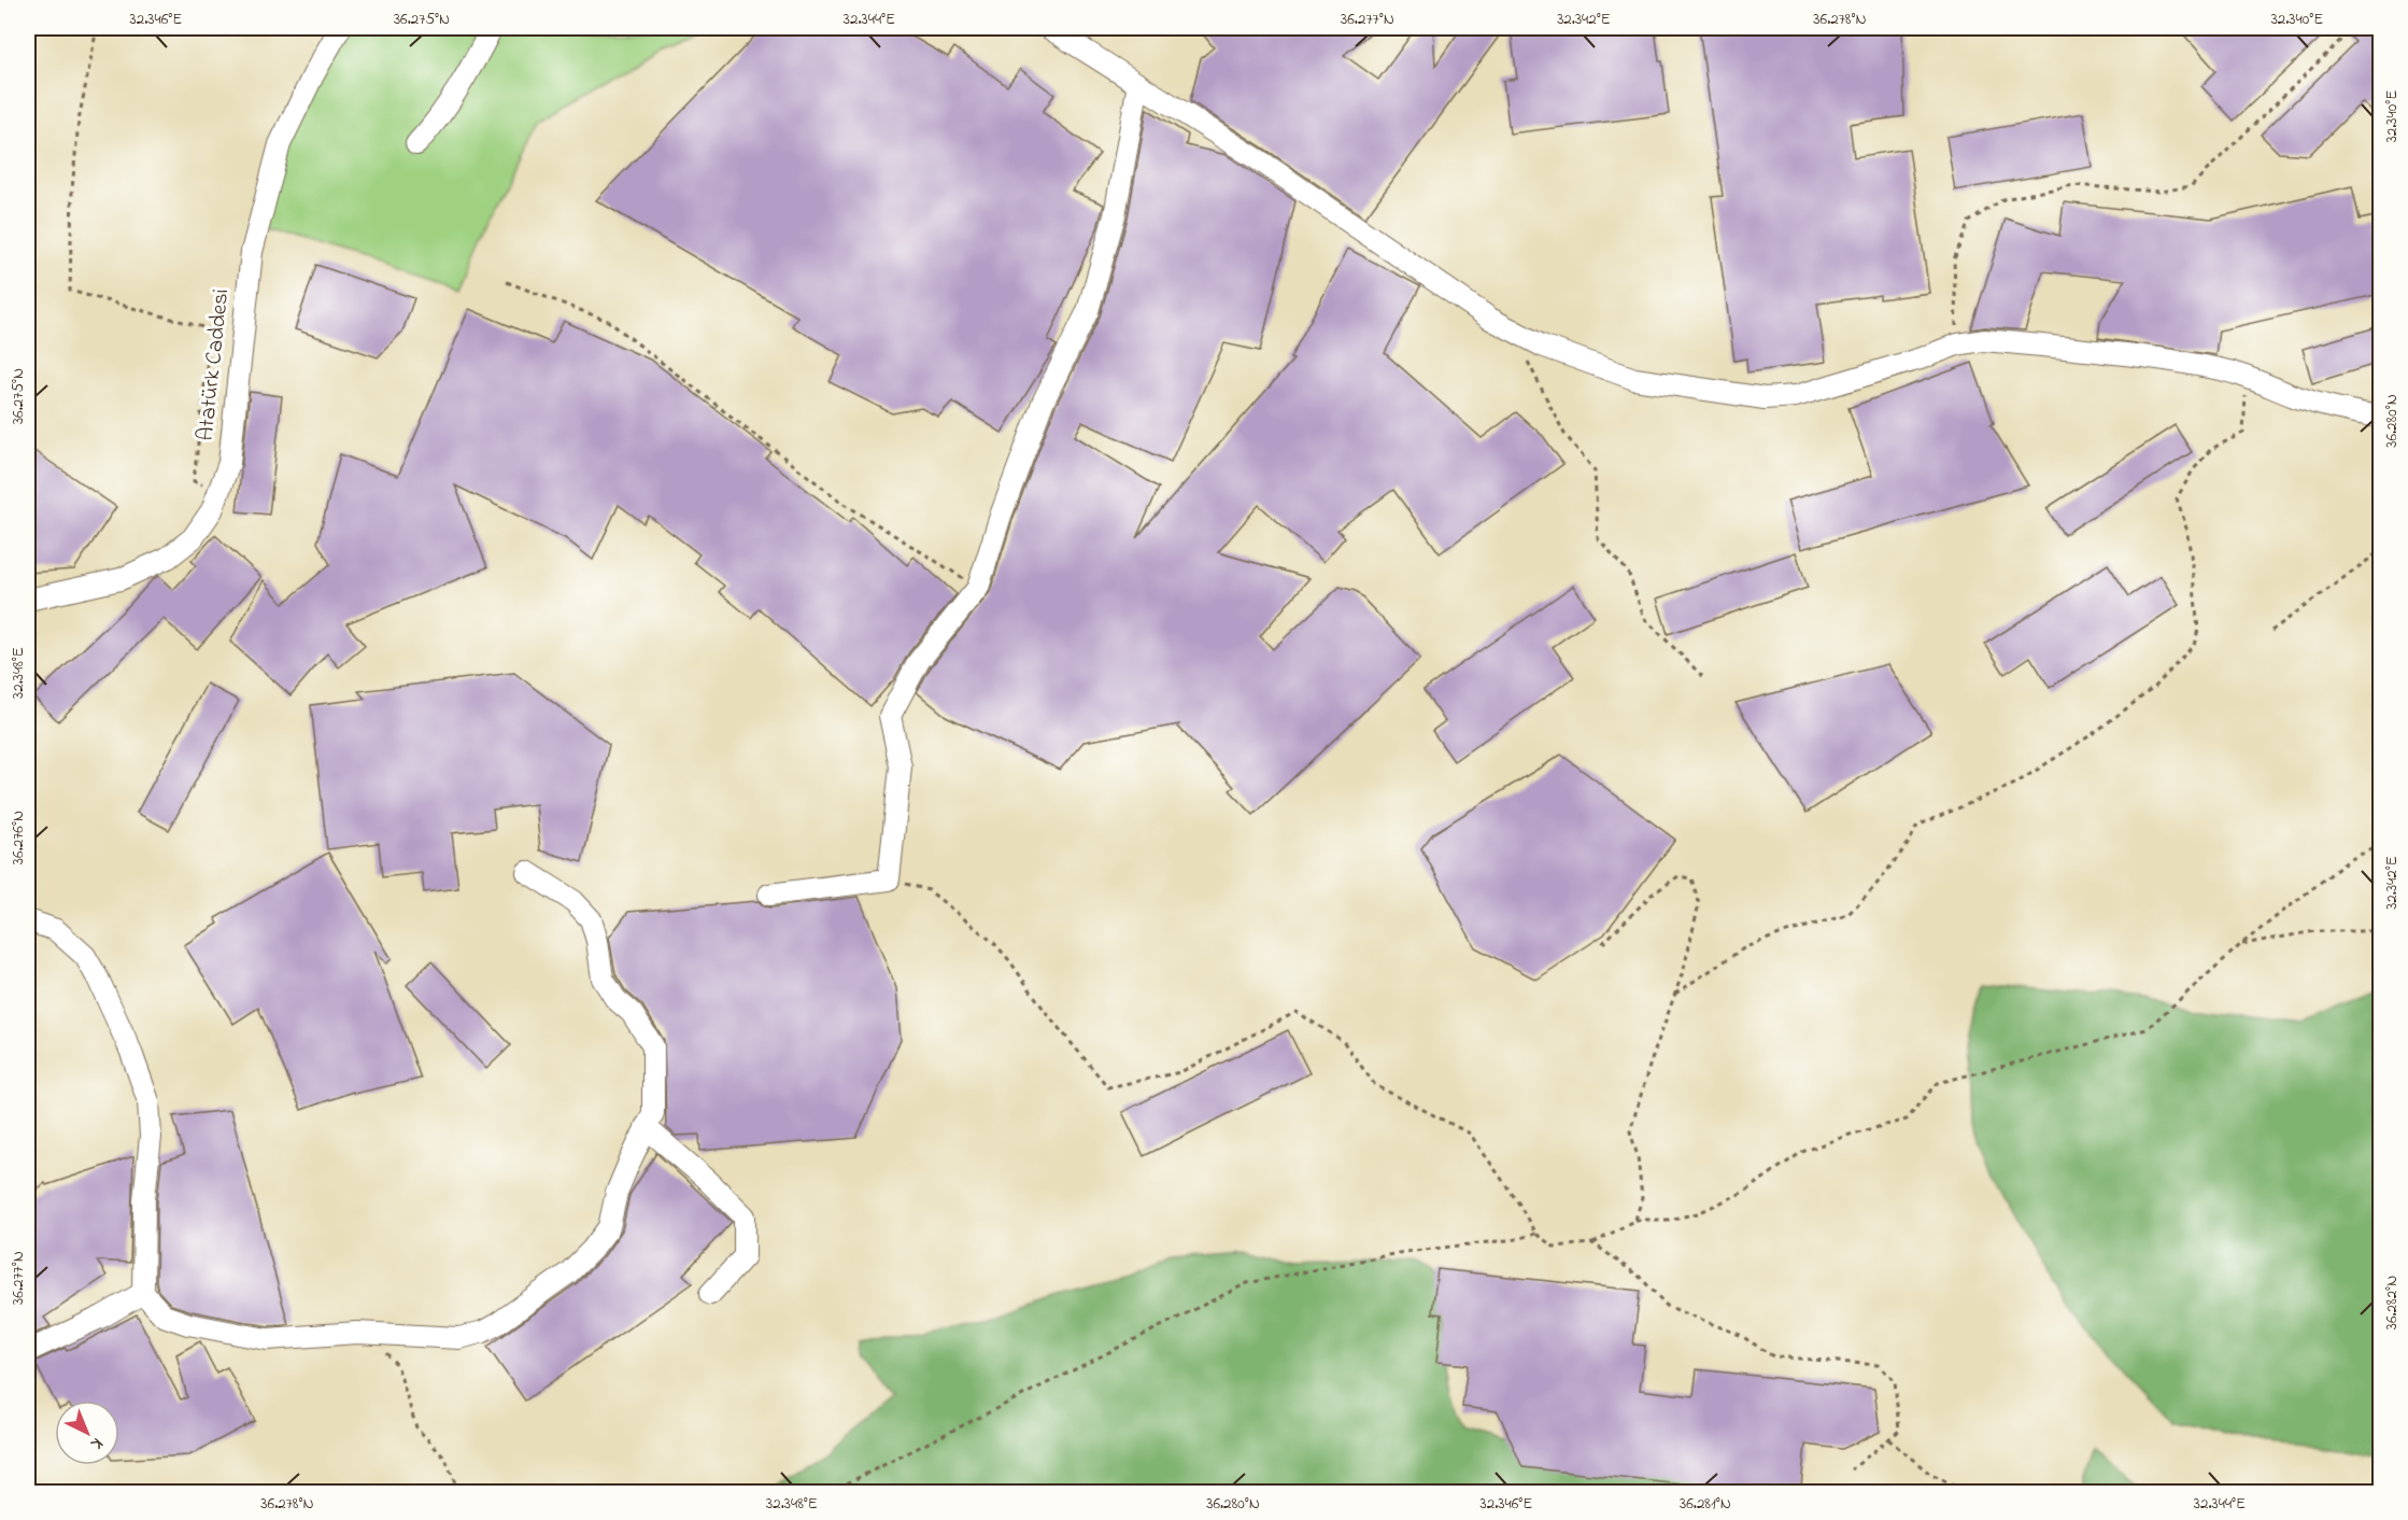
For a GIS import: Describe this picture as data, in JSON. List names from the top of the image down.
{
  "streets": {
    "street": ["Atatürk Caddesi"]
  },
  "north": "bottom right",
  "coordinates": [
    "32.346°E",
    "36.275°N",
    "32.344°E",
    "36.277°N",
    "32.342°E",
    "36.278°N",
    "32.340°E",
    "36.280°N",
    "32.348°E",
    "36.276°N",
    "36.282°N",
    "36.281°N"
  ]
}
